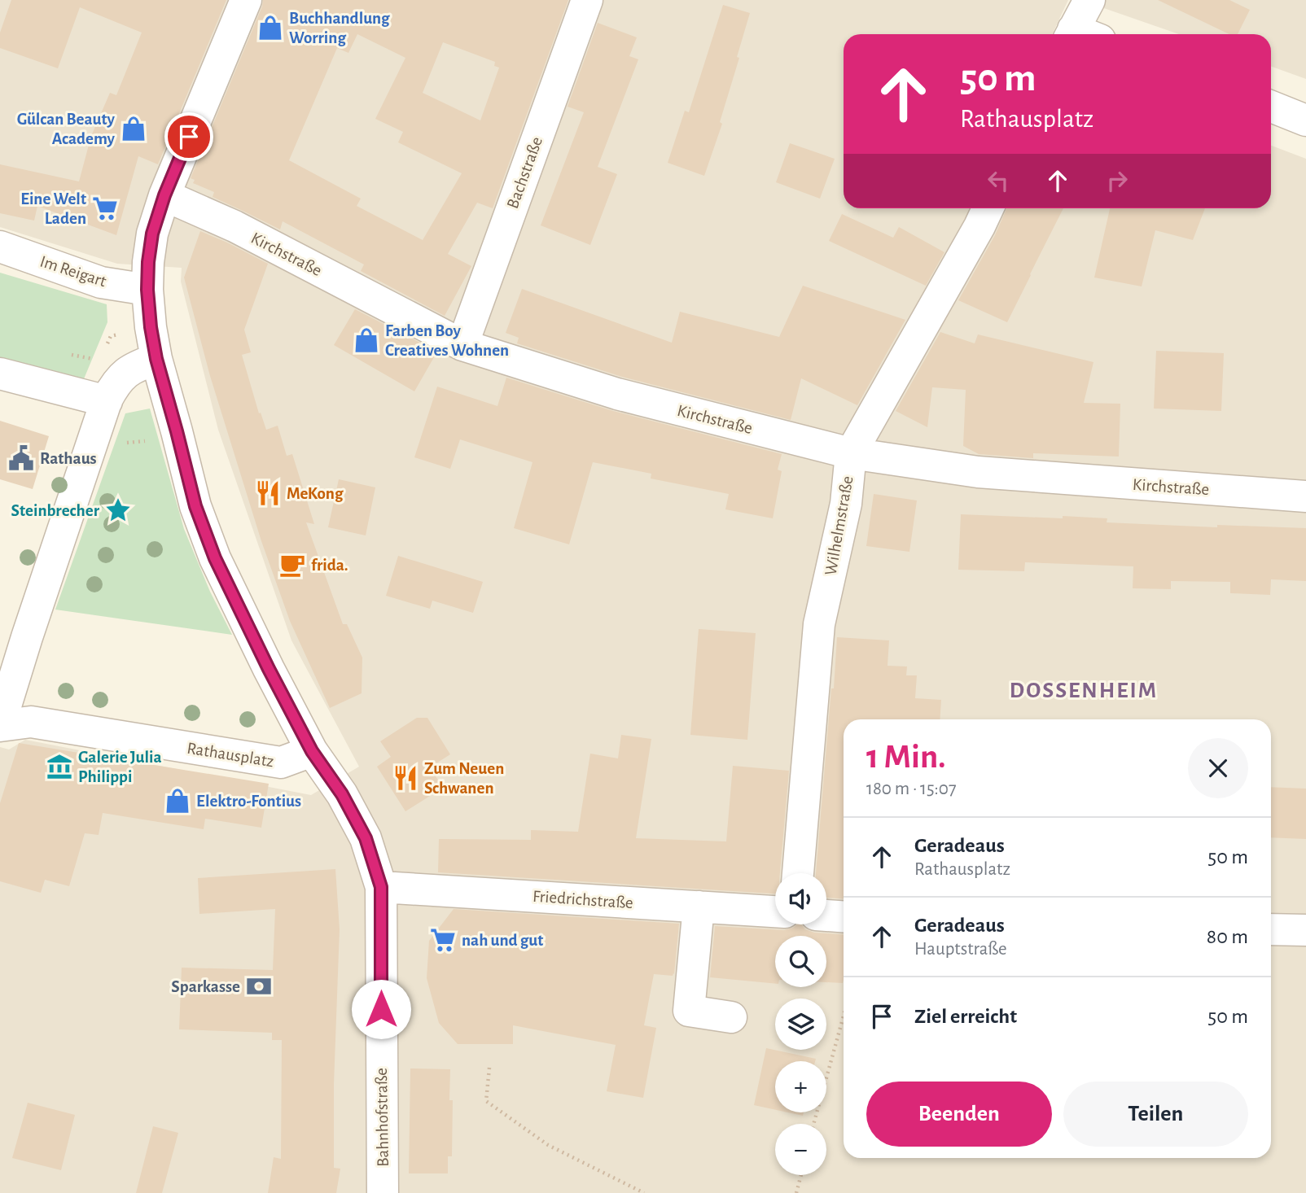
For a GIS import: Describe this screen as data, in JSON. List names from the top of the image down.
{
  "streets": {
    "street": [
      "Bachstraße",
      "Kirchstraße",
      "Im Reigart",
      "Wilhelmstraße",
      "Rathausplatz",
      "Friedrichstraße",
      "Bahnhofstraße"
    ]
  },
  "crossings": [
    ["Bachstraße", "Kirchstraße"],
    ["Kirchstraße", "Wilhelmstraße"],
    ["Rathausplatz", "Bahnhofstraße"],
    ["Friedrichstraße", "Bahnhofstraße"]
  ],
  "districts": ["DOSSENHEIM"],
  "places": {
    "shop": [
      "Buchhandlung Worring",
      "Gülcan Beauty Academy",
      "Farben Boy Creatives Wohnen",
      "Elektro-Fontius"
    ],
    "supermarket": ["Eine Welt Laden", "nah und gut"],
    "public building": ["Rathaus"],
    "restaurant": ["MeKong", "Zum Neuen Schwanen"],
    "place": ["Steinbrecher"],
    "cafe": ["frida."],
    "museum": ["Galerie Julia Philippi"],
    "bank": ["Sparkasse"]
  },
  "page": {
    "turn": ["50 m", "Rathausplatz"],
    "heading": ["1 Min.", "180 m · 15:07"],
    "list": [
      {
        "name": "Geradeaus",
        "note": "Rathausplatz",
        "value": "50 m"
      },
      {
        "name": "Geradeaus",
        "note": "Hauptstraße",
        "value": "80 m"
      },
      {
        "name": "Ziel erreicht",
        "value": "50 m"
      }
    ],
    "map_buttons": ["+", "−"],
    "buttons": ["Beenden", "Teilen"]
  }
}
